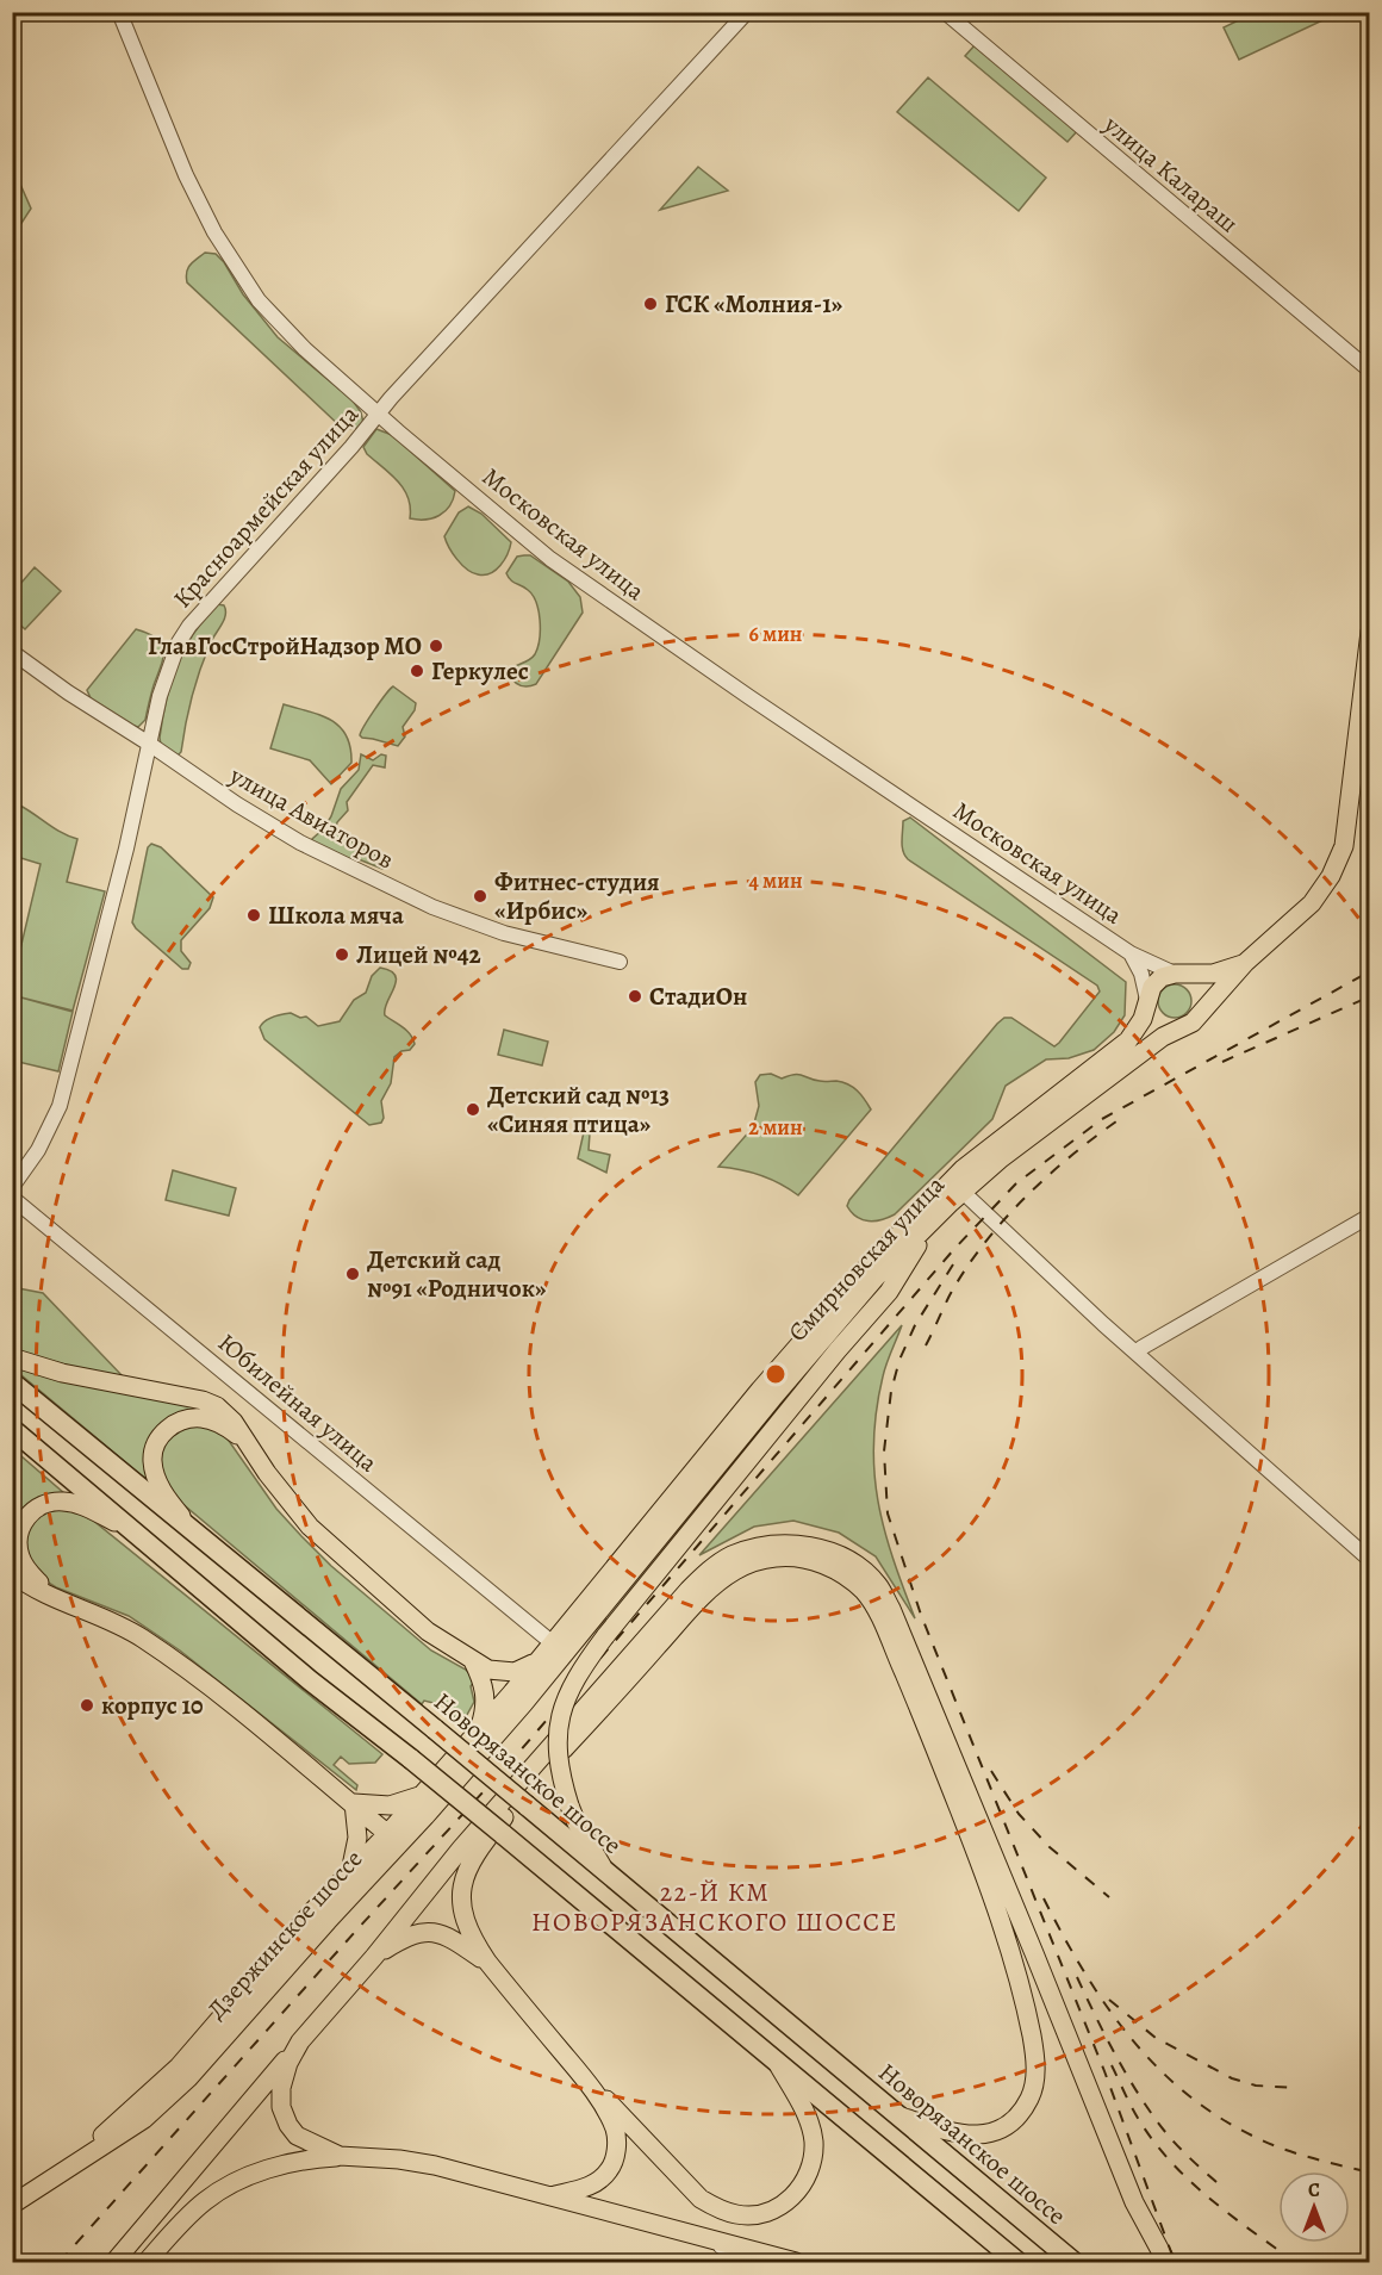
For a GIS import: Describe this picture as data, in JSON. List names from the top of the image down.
{
  "streets": {
    "highway": ["Новорязанское шоссе"],
    "main road": ["Смирновская улица", "Дзержинское шоссе"],
    "street": [
      "улица Калараш",
      "Красноармейская улица",
      "Московская улица",
      "улица Авиаторов",
      "Юбилейная улица"
    ]
  },
  "crossings": [
    ["Красноармейская улица", "Московская улица"],
    ["Красноармейская улица", "улица Авиаторов"],
    ["Московская улица", "Смирновская улица"],
    ["Смирновская улица", "Юбилейная улица"],
    ["Смирновская улица", "Дзержинское шоссе"]
  ],
  "districts": ["22-Й КМ НОВОРЯЗАНСКОГО ШОССЕ"],
  "places": [
    "ГСК «Молния-1»",
    "ГлавГосСтройНадзор МО",
    "Геркулес",
    "Фитнес-студия «Ирбис»",
    "Школа мяча",
    "Лицей №42",
    "СтадиОн",
    "Детский сад №13 «Синяя птица»",
    "Детский сад №91 «Родничок»",
    "корпус 10"
  ],
  "north": "top",
  "rings": ["6 мин", "4 мин", "2 мин"]
}
